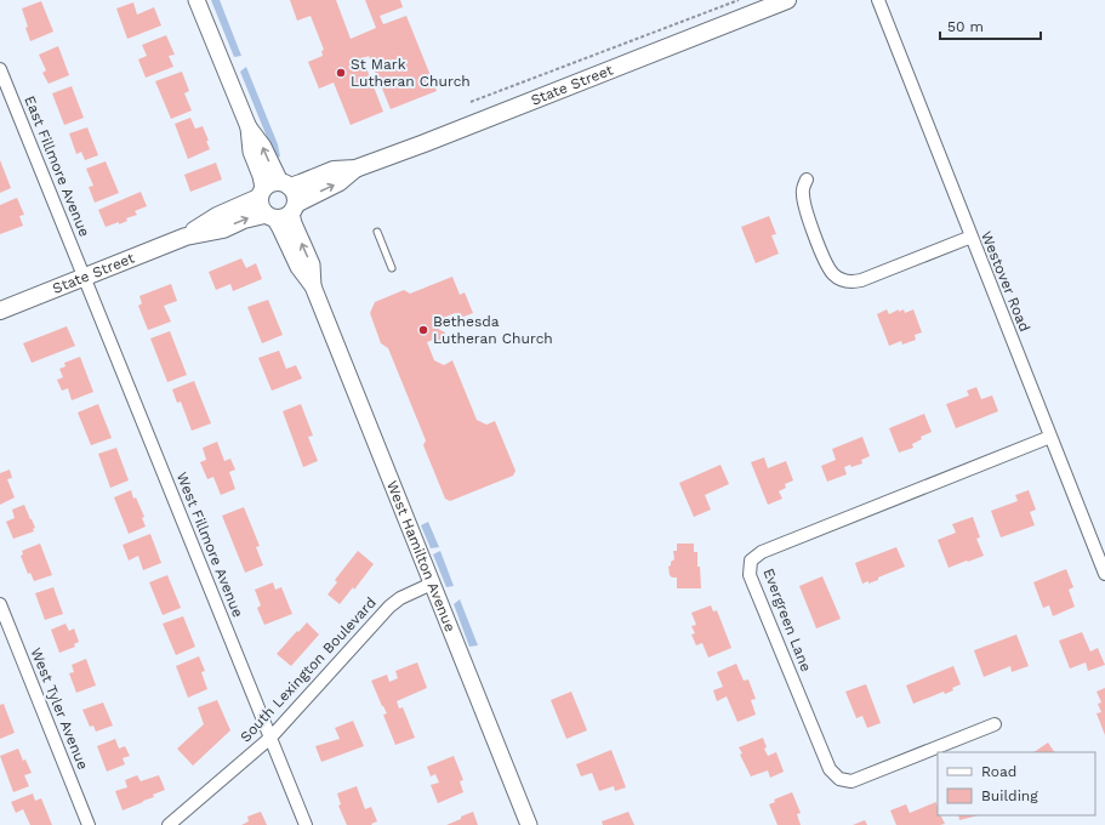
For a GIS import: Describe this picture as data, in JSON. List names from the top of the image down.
{
  "streets": {
    "main road": ["State Street"],
    "street": [
      "East Fillmore Avenue",
      "Westover Road",
      "West Fillmore Avenue",
      "West Hamilton Avenue",
      "Evergreen Lane",
      "South Lexington Boulevard",
      "West Tyler Avenue"
    ]
  },
  "crossings": [
    ["State Street", "East Fillmore Avenue"],
    ["State Street", "West Fillmore Avenue"],
    ["State Street", "West Hamilton Avenue"],
    ["East Fillmore Avenue", "West Fillmore Avenue"],
    ["Westover Road", "Evergreen Lane"],
    ["West Fillmore Avenue", "South Lexington Boulevard"],
    ["West Hamilton Avenue", "South Lexington Boulevard"]
  ],
  "places": ["St Mark Lutheran Church", "Bethesda Lutheran Church"],
  "legend": ["Road", "Building"],
  "scale_bar": "50 m"
}
